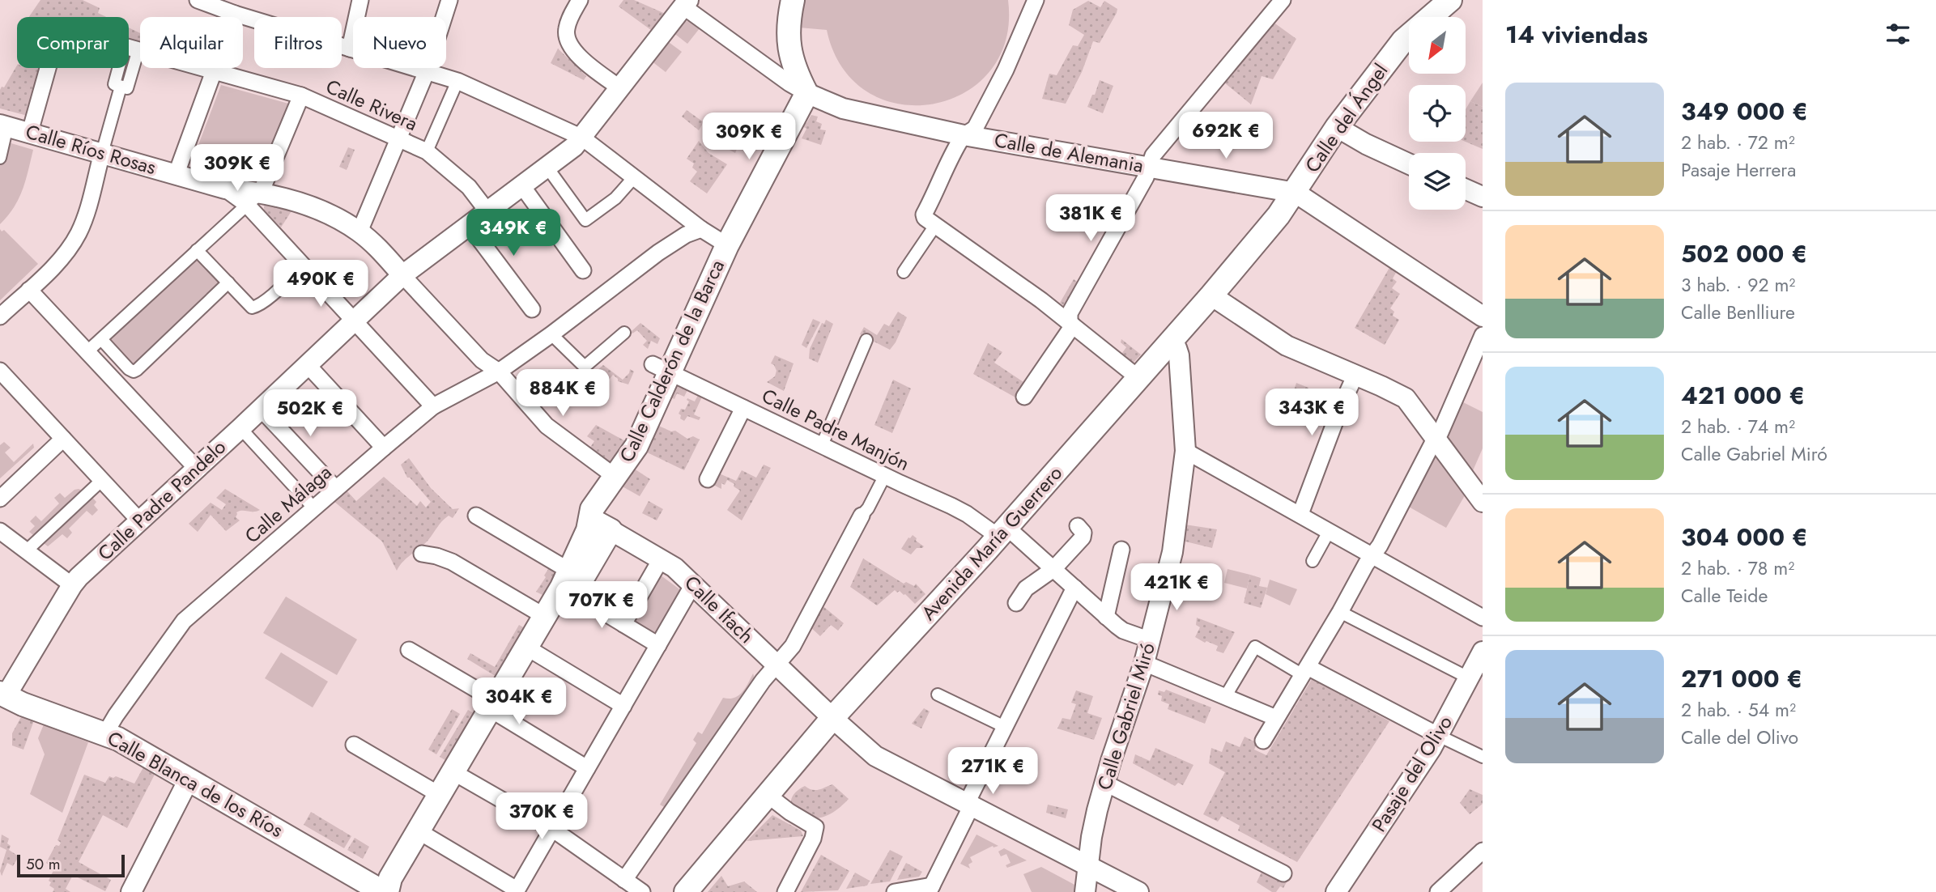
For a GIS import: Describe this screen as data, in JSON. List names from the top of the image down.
{
  "streets": {
    "main road": [
      "Calle del Ángel",
      "Calle Calderón de la Barca",
      "Avenida María Guerrero",
      "Calle Blanca de los Ríos"
    ],
    "street": [
      "Calle Rivera",
      "Calle Ríos Rosas",
      "Calle de Alemania",
      "Calle Padre Manjón",
      "Calle Padre Pandelo",
      "Calle Málaga",
      "Calle Ifach",
      "Calle Gabriel Miró",
      "Pasaje del Olivo"
    ]
  },
  "crossings": [
    ["Calle Rivera", "Calle Ríos Rosas"],
    ["Calle Rivera", "Calle Padre Pandelo"],
    ["Calle del Ángel", "Calle de Alemania"],
    ["Calle del Ángel", "Avenida María Guerrero"],
    ["Calle Ríos Rosas", "Calle Calderón de la Barca"],
    ["Calle Ríos Rosas", "Calle Padre Pandelo"],
    ["Calle Ríos Rosas", "Calle Málaga"],
    ["Calle de Alemania", "Calle Calderón de la Barca"],
    ["Calle de Alemania", "Calle Padre Pandelo"],
    ["Calle de Alemania", "Avenida María Guerrero"],
    ["Calle Calderón de la Barca", "Calle Padre Manjón"],
    ["Calle Calderón de la Barca", "Calle Ifach"],
    ["Calle Padre Manjón", "Avenida María Guerrero"],
    ["Calle Padre Manjón", "Calle Gabriel Miró"],
    ["Calle Padre Pandelo", "Calle Blanca de los Ríos"],
    ["Calle Málaga", "Calle Blanca de los Ríos"],
    ["Avenida María Guerrero", "Calle Ifach"],
    ["Avenida María Guerrero", "Calle Gabriel Miró"],
    ["Calle Ifach", "Calle Gabriel Miró"]
  ],
  "scale_bar": "50 m",
  "north": "bottom left",
  "page": {
    "heading": "14 viviendas",
    "chip": [
      "Comprar",
      "Alquilar",
      "Filtros",
      "Nuevo"
    ],
    "list": [
      {
        "name": "349 000 €",
        "note": "2 hab. · 72 m² · Pasaje Herrera"
      },
      {
        "name": "502 000 €",
        "note": "3 hab. · 92 m² · Calle Benlliure"
      },
      {
        "name": "421 000 €",
        "note": "2 hab. · 74 m² · Calle Gabriel Miró"
      },
      {
        "name": "304 000 €",
        "note": "2 hab. · 78 m² · Calle Teide"
      },
      {
        "name": "271 000 €",
        "note": "2 hab. · 54 m² · Calle del Olivo"
      }
    ],
    "price": [
      "692K €",
      "309K €",
      "309K €",
      "381K €",
      "349K €",
      "490K €",
      "884K €",
      "343K €",
      "502K €",
      "421K €",
      "707K €",
      "304K €",
      "271K €",
      "370K €"
    ],
    "scale": "50 m"
  }
}
